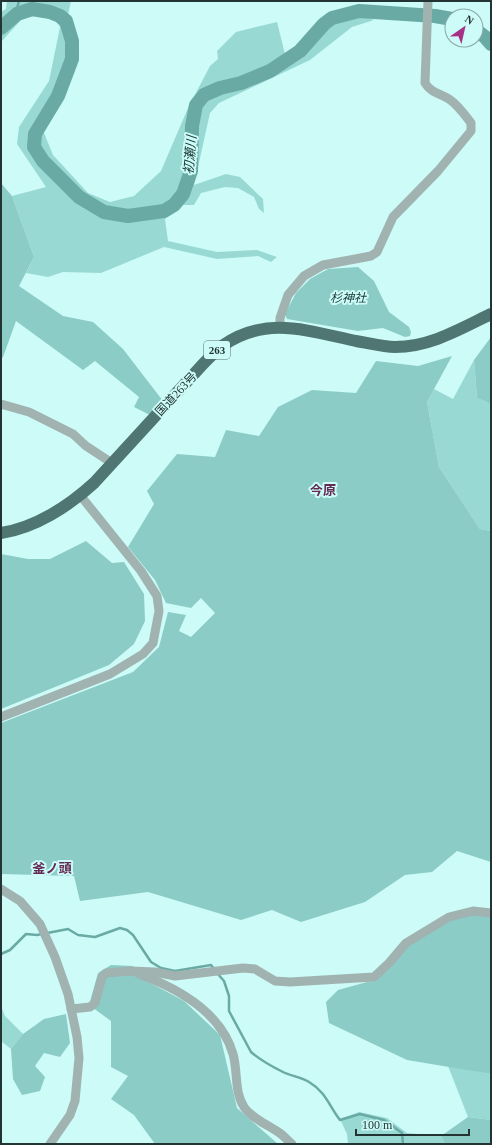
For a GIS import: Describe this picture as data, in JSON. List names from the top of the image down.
{
  "streets": {
    "highway": ["263", "国道263号"]
  },
  "districts": ["今原", "釜ノ頭"],
  "water": ["初瀬川"],
  "parks": ["杉神社"],
  "scale_bar": "100 m",
  "north": "top right"
}
